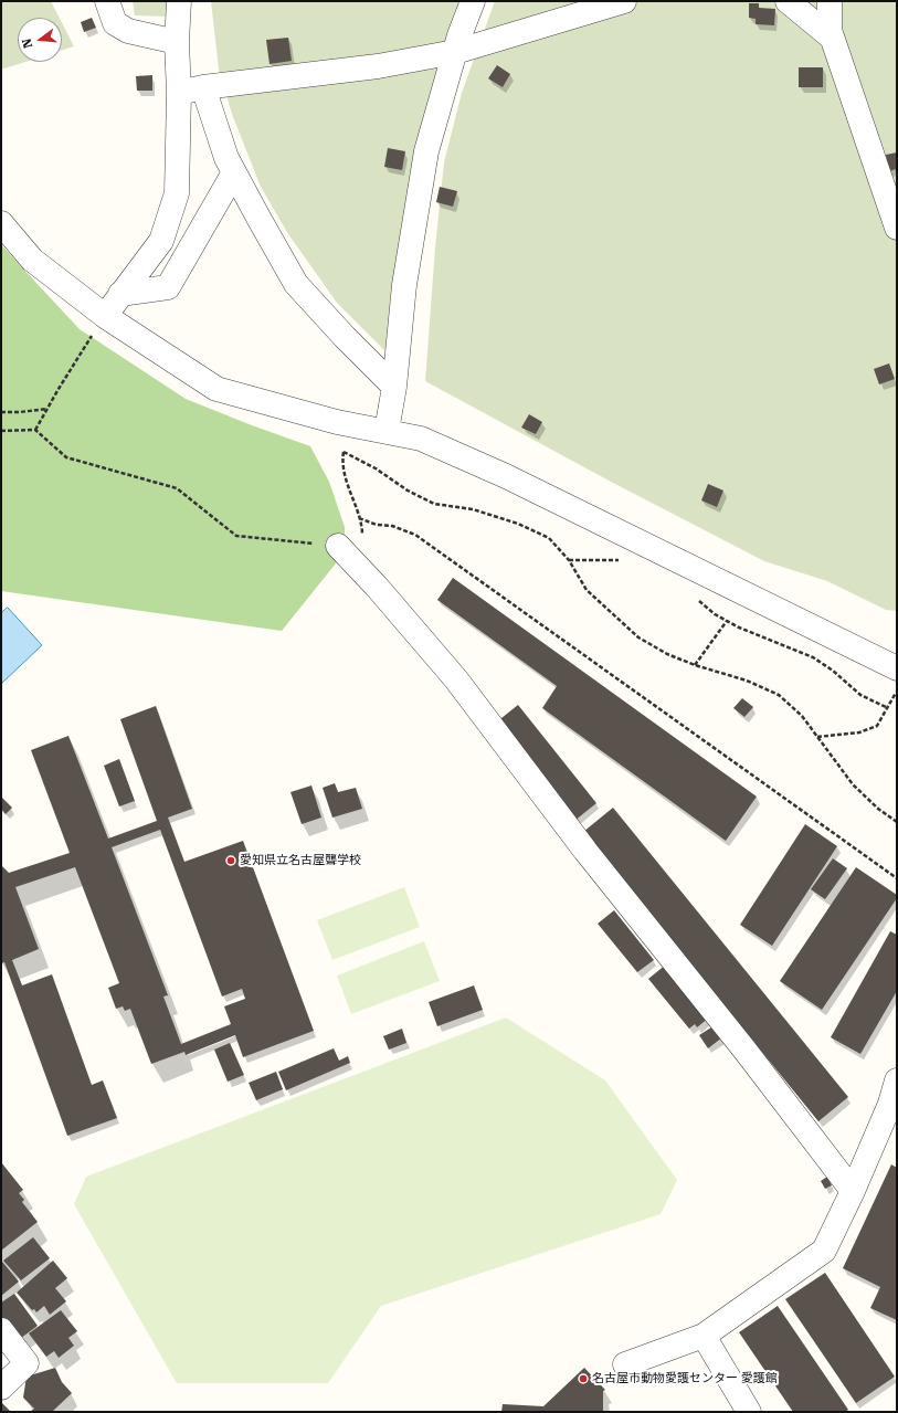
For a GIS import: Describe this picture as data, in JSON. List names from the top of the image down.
{
  "places": ["愛知県立名古屋聾学校", "名古屋市動物愛護センター 愛護館"],
  "north": "left"
}
